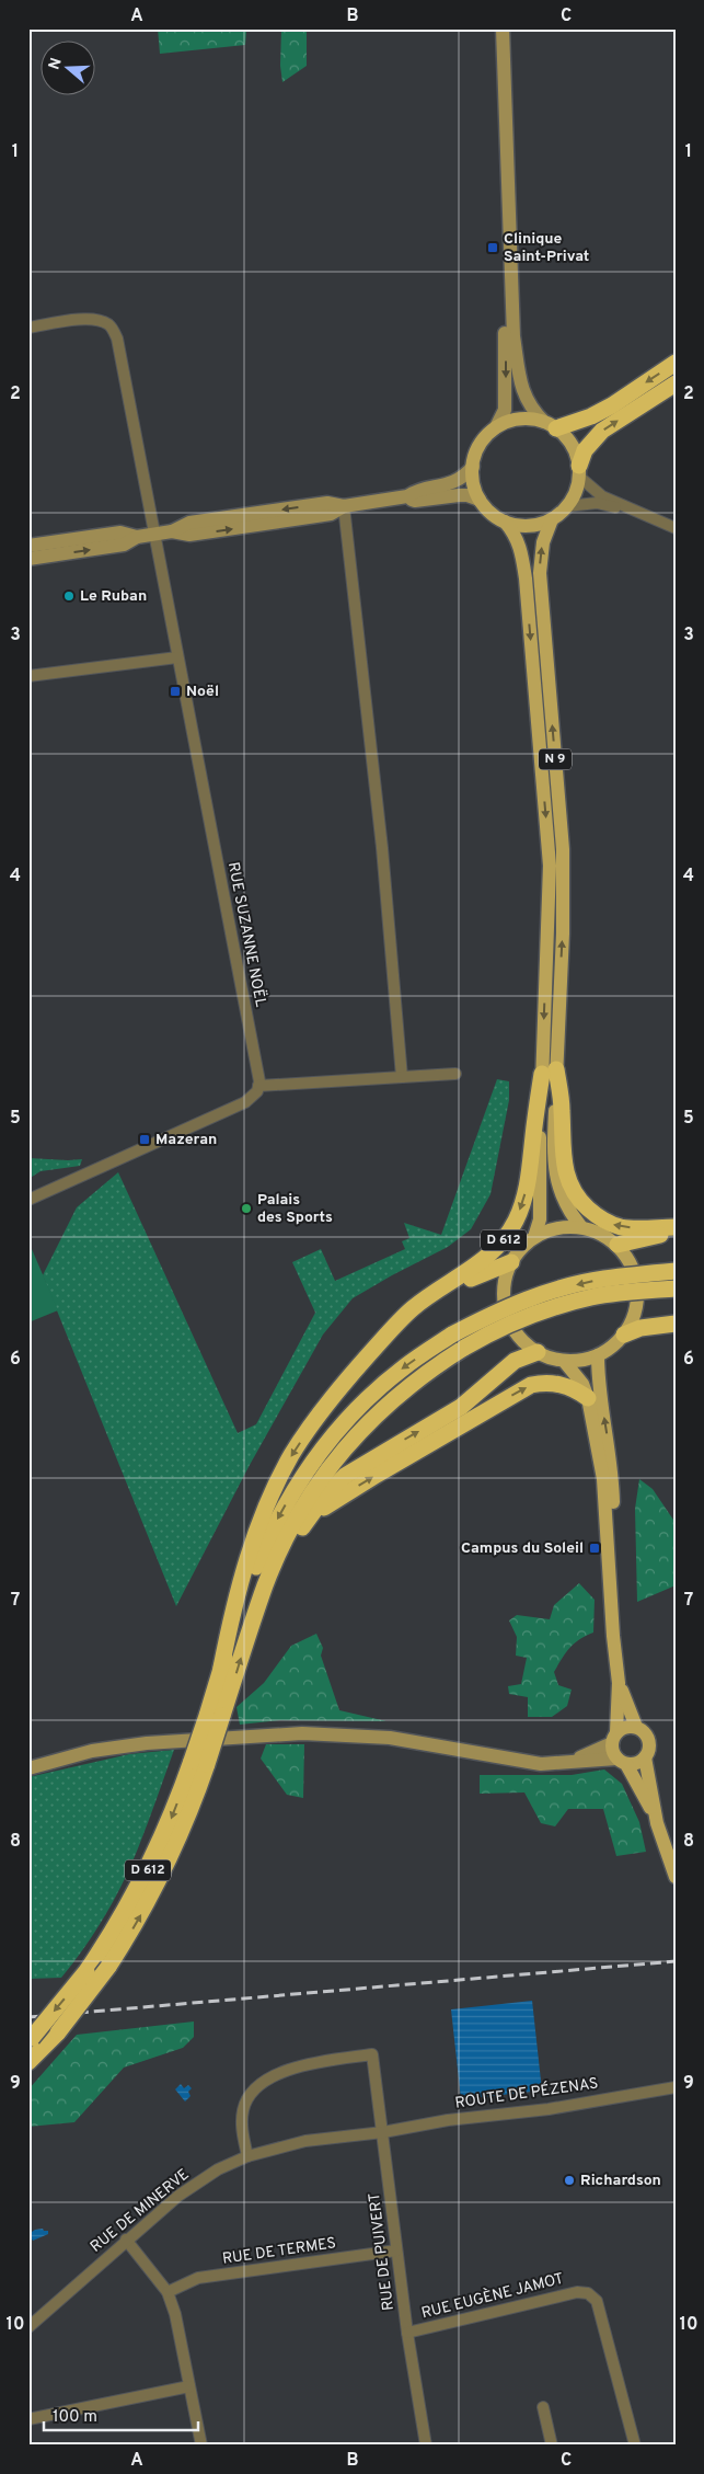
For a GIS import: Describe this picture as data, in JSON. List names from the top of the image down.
{
  "streets": {
    "highway": ["D 612"],
    "main road": ["N 9"],
    "street": [
      "RUE SUZANNE NOËL",
      "ROUTE DE PÉZENAS",
      "RUE DE MINERVE",
      "RUE DE TERMES",
      "RUE DE PUIVERT",
      "RUE EUGÈNE JAMOT"
    ]
  },
  "crossings": [
    ["N 9", "D 612"],
    ["ROUTE DE PÉZENAS", "RUE DE MINERVE"],
    ["ROUTE DE PÉZENAS", "RUE DE PUIVERT"],
    ["RUE DE MINERVE", "RUE DE PUIVERT"],
    ["RUE DE TERMES", "RUE DE PUIVERT"],
    ["RUE DE PUIVERT", "RUE EUGÈNE JAMOT"]
  ],
  "places": {
    "transit": [
      "Clinique Saint-Privat",
      "Noël",
      "Mazeran",
      "Campus du Soleil"
    ],
    "other": ["Le Ruban", "Palais des Sports", "Richardson"]
  },
  "scale_bar": "100 m",
  "north": "left",
  "grid": {
    "columns": ["A", "B", "C"],
    "rows": [
      "1",
      "2",
      "3",
      "4",
      "5",
      "6",
      "7",
      "8",
      "9",
      "10"
    ]
  }
}
